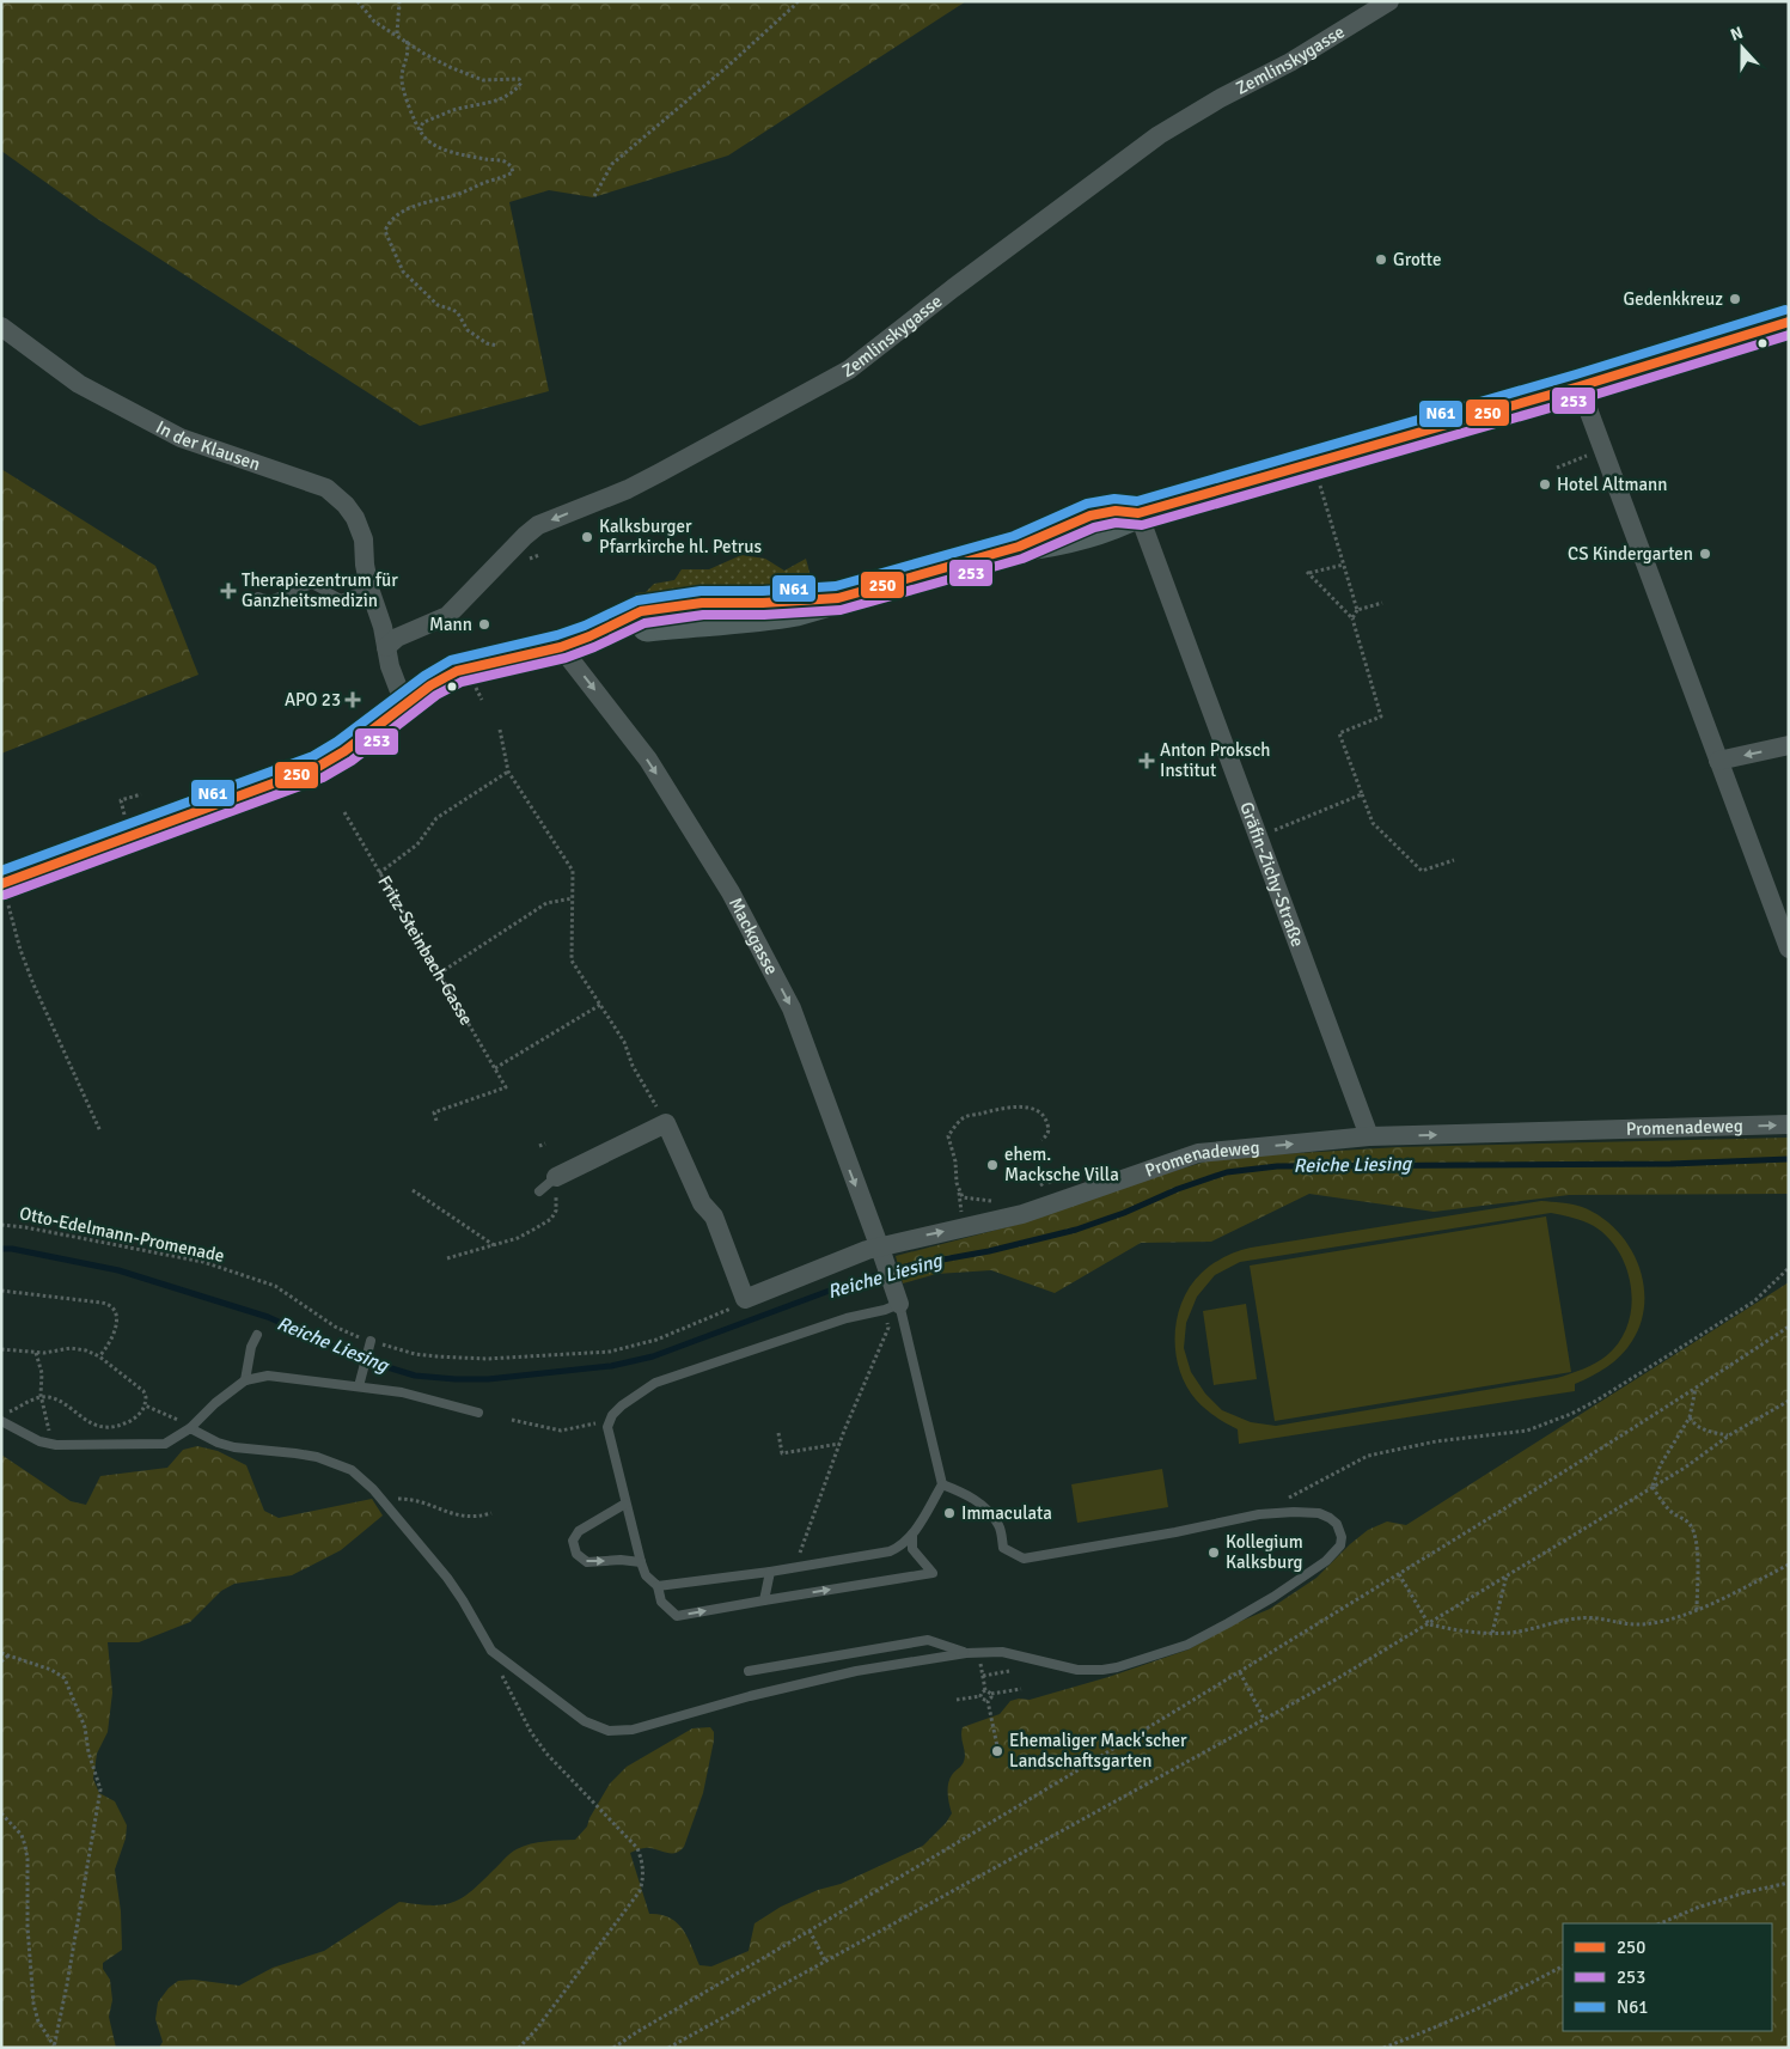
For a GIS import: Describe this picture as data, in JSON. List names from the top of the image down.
{
  "streets": {
    "street": [
      "Zemlinskygasse",
      "In der Klausen",
      "Gräfin-Zichy-Straße",
      "Mackgasse",
      "Promenadeweg"
    ],
    "path": ["Fritz-Steinbach-Gasse", "Otto-Edelmann-Promenade"]
  },
  "crossings": [
    ["Zemlinskygasse", "In der Klausen"],
    ["Gräfin-Zichy-Straße", "Promenadeweg"],
    ["Mackgasse", "Promenadeweg"],
    ["Promenadeweg", "Otto-Edelmann-Promenade"]
  ],
  "one_way": ["Zemlinskygasse", "Mackgasse", "Promenadeweg"],
  "water": ["Reiche Liesing"],
  "places": {
    "other": [
      "Grotte",
      "Gedenkkreuz",
      "Hotel Altmann",
      "Kalksburger Pfarrkirche hl. Petrus",
      "CS Kindergarten",
      "Mann",
      "ehem. Macksche Villa",
      "Immaculata",
      "Kollegium Kalksburg",
      "Ehemaliger Mack'scher Landschaftsgarten"
    ],
    "health": ["Therapiezentrum für Ganzheitsmedizin", "APO 23", "Anton Proksch Institut"]
  },
  "lines": ["transit line N61", "transit line 250", "transit line 253"],
  "legend": ["250", "253", "N61"],
  "north": "top"
}
